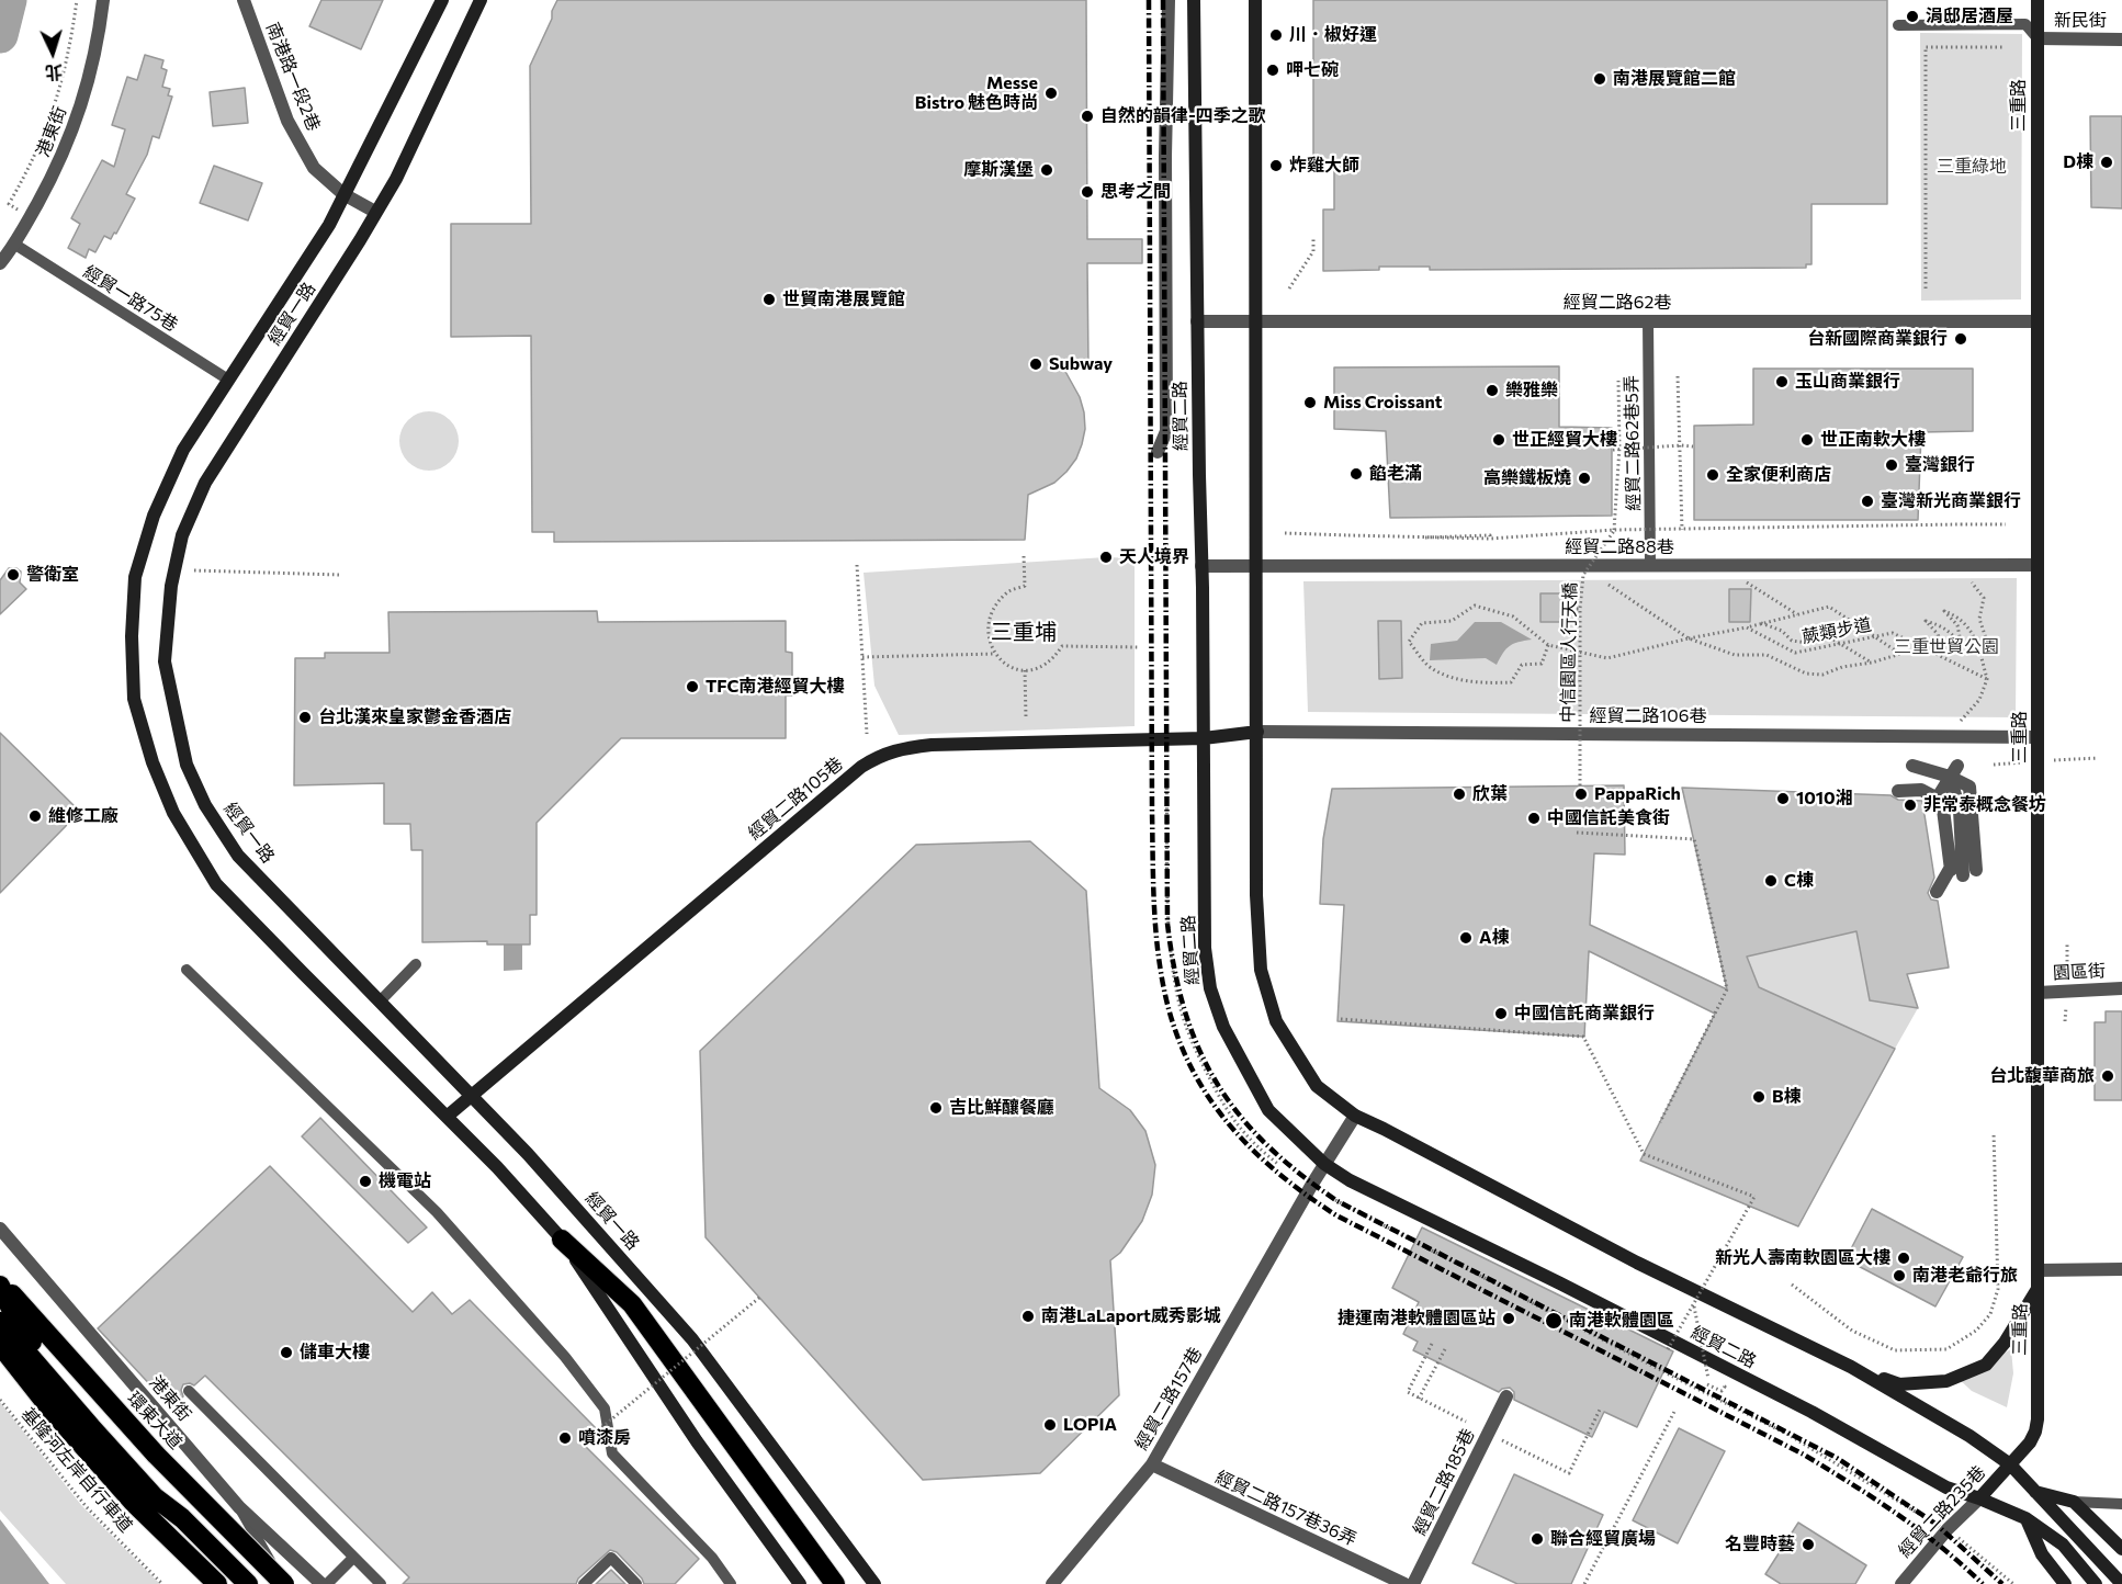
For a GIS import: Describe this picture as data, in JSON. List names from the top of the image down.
{
  "streets": {
    "highway": ["環東大道"],
    "street": [
      "新民街",
      "南港路一段2巷",
      "三重路",
      "港東街",
      "經貿二路62巷",
      "經貿一路",
      "經貿二路",
      "經貿二路88巷",
      "經貿二路106巷",
      "經貿二路105巷",
      "園區街",
      "經貿二路157巷",
      "經貿二路185巷",
      "經貿二路157巷36弄",
      "經貿二路235巷"
    ],
    "lane": ["經貿一路75巷", "經貿二路62巷5弄"],
    "path": ["蕨類步道", "中信園區人行天橋", "基隆河左岸自行車道"]
  },
  "crossings": [
    ["新民街", "三重路"],
    ["南港路一段2巷", "經貿一路"],
    ["三重路", "經貿二路62巷"],
    ["三重路", "經貿二路88巷"],
    ["三重路", "經貿二路106巷"],
    ["三重路", "園區街"],
    ["三重路", "經貿二路235巷"],
    ["港東街", "經貿一路75巷"],
    ["經貿一路75巷", "經貿一路"],
    ["經貿二路62巷", "經貿二路"],
    ["經貿二路62巷", "經貿二路62巷5弄"],
    ["經貿一路", "經貿二路105巷"],
    ["經貿二路", "經貿二路88巷"],
    ["經貿二路", "經貿二路105巷"],
    ["經貿二路", "經貿二路157巷"],
    ["經貿二路", "經貿二路235巷"],
    ["經貿二路62巷5弄", "經貿二路88巷"],
    ["經貿二路106巷", "經貿二路105巷"],
    ["經貿二路157巷", "經貿二路157巷36弄"]
  ],
  "districts": ["三重埔"],
  "parks": ["三重綠地", "三重世貿公園"],
  "places": [
    "涓邸居酒屋",
    "川．椒好運",
    "呷七碗",
    "南港展覽館二館",
    "Messe Bistro 魅色時尚",
    "自然的韻律-四季之歌",
    "D棟",
    "炸雞大師",
    "摩斯漢堡",
    "思考之間",
    "世貿南港展覽館",
    "台新國際商業銀行",
    "Subway",
    "玉山商業銀行",
    "樂雅樂",
    "Miss Croissant",
    "世正經貿大樓",
    "世正南軟大樓",
    "臺灣銀行",
    "餡老滿",
    "全家便利商店",
    "高樂鐵板燒",
    "臺灣新光商業銀行",
    "天人境界",
    "警衛室",
    "TFC南港經貿大樓",
    "台北漢來皇家鬱金香酒店",
    "欣葉",
    "PappaRich",
    "1010湘",
    "非常泰概念餐坊",
    "維修工廠",
    "中國信託美食街",
    "C棟",
    "A棟",
    "中國信託商業銀行",
    "台北馥華商旅",
    "B棟",
    "吉比鮮釀餐廳",
    "機電站",
    "新光人壽南軟園區大樓",
    "南港老爺行旅",
    "南港LaLaport威秀影城",
    "捷運南港軟體園區站",
    "南港軟體園區",
    "儲車大樓",
    "LOPIA",
    "噴漆房",
    "聯合經貿廣場",
    "名豐時藝"
  ],
  "north": "bottom"
}
